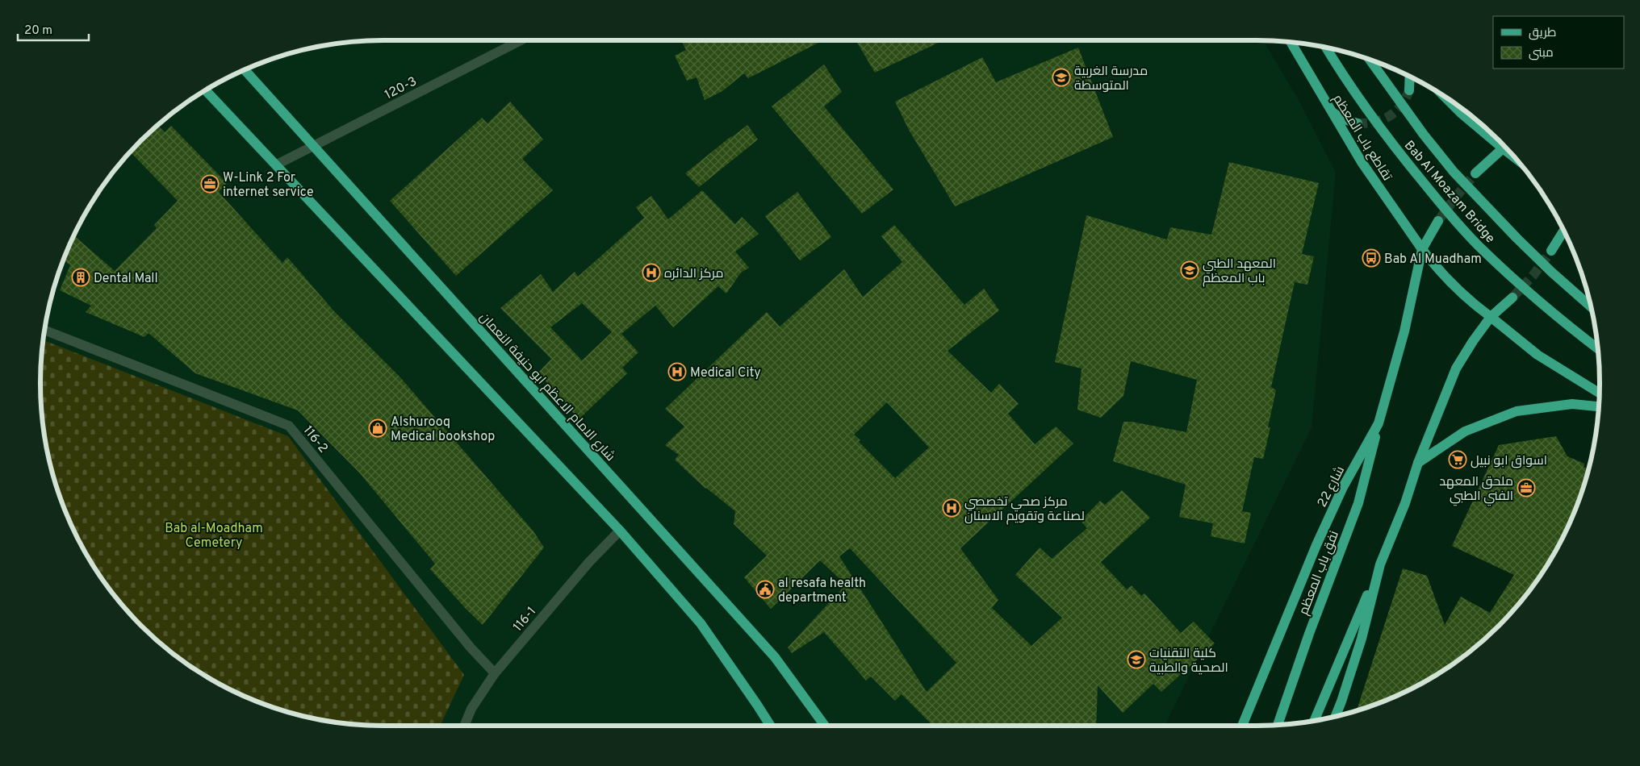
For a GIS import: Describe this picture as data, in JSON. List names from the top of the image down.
{
  "streets": {
    "main road": [
      "تقاطع باب المعظم",
      "Bab Al Moazam Bridge",
      "شارع الامام الاعظم ابو حنيفة النعمان",
      "شارع 22",
      "نفق باب المعظم"
    ],
    "street": ["120-3", "116-2", "116-1"]
  },
  "crossings": [
    ["120-3", "شارع الامام الاعظم ابو حنيفة النعمان"],
    ["تقاطع باب المعظم", "شارع 22"],
    ["116-2", "116-1"],
    ["شارع 22", "نفق باب المعظم"]
  ],
  "parks": ["Bab al-Moadham Cemetery"],
  "places": {
    "school or university": ["مدرسة الغربية المتوسطة", "المعهد الطبي باب المعظم", "كلية التقنيات الصحية والطبية"],
    "office": ["W-Link 2 For internet service", "ملحق المعهد الفني الطبي"],
    "bus stop": ["Bab Al Muadham"],
    "hospital": ["مركز الدائره", "Medical City", "مركز صحي تخصصي لصناعة وتقويم الاسنان"],
    "building": ["Dental Mall"],
    "shop": ["Alshurooq Medical bookshop"],
    "supermarket": ["اسواق ابو نبيل"],
    "public building": ["al resafa health department"]
  },
  "legend": ["طريق", "مبنى"],
  "scale_bar": "20 m"
}
